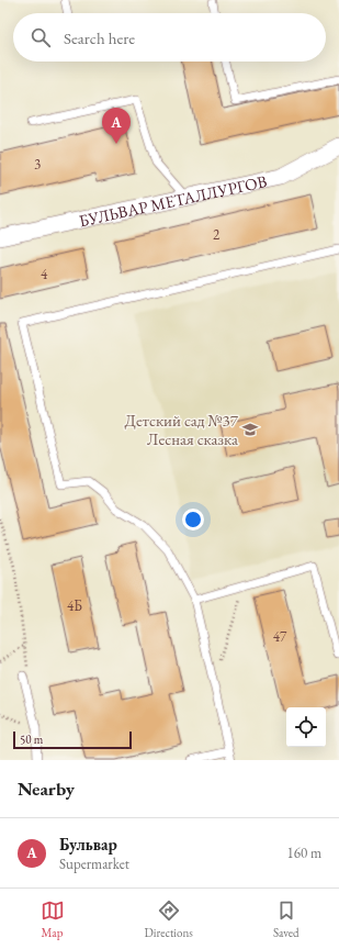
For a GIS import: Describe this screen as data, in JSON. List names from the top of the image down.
{
  "streets": {
    "street": ["БУЛЬВАР МЕТАЛЛУРГОВ"]
  },
  "places": {
    "school or university": ["Детский сад №37 Лесная сказка"]
  },
  "house_numbers": [
    "3",
    "2",
    "4",
    "4Б",
    "47"
  ],
  "scale_bar": "50 m",
  "page": {
    "search": "Search here",
    "pins": "A",
    "scale": "50 m",
    "heading": "Nearby",
    "list": [
      {
        "mark": "A",
        "name": "Бульвар",
        "note": "Supermarket",
        "value": "160 m"
      }
    ],
    "nav": ["Map", "Directions", "Saved"]
  }
}
